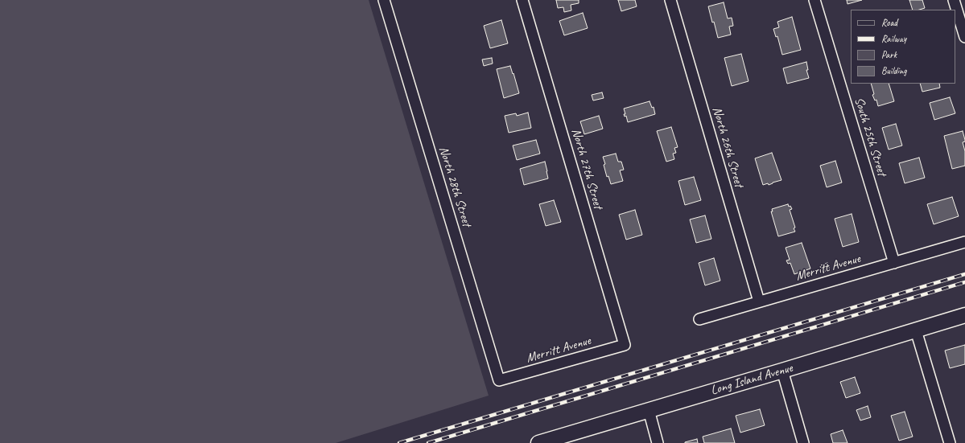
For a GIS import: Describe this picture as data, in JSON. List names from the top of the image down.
{
  "streets": {
    "street": [
      "South 25th Street",
      "North 26th Street",
      "North 27th Street",
      "North 28th Street",
      "Merritt Avenue",
      "Long Island Avenue"
    ]
  },
  "crossings": [
    ["South 25th Street", "Merritt Avenue"],
    ["North 26th Street", "Merritt Avenue"],
    ["North 27th Street", "Merritt Avenue"],
    ["North 28th Street", "Merritt Avenue"]
  ],
  "legend": [
    "Road",
    "Railway",
    "Park",
    "Building"
  ]
}
